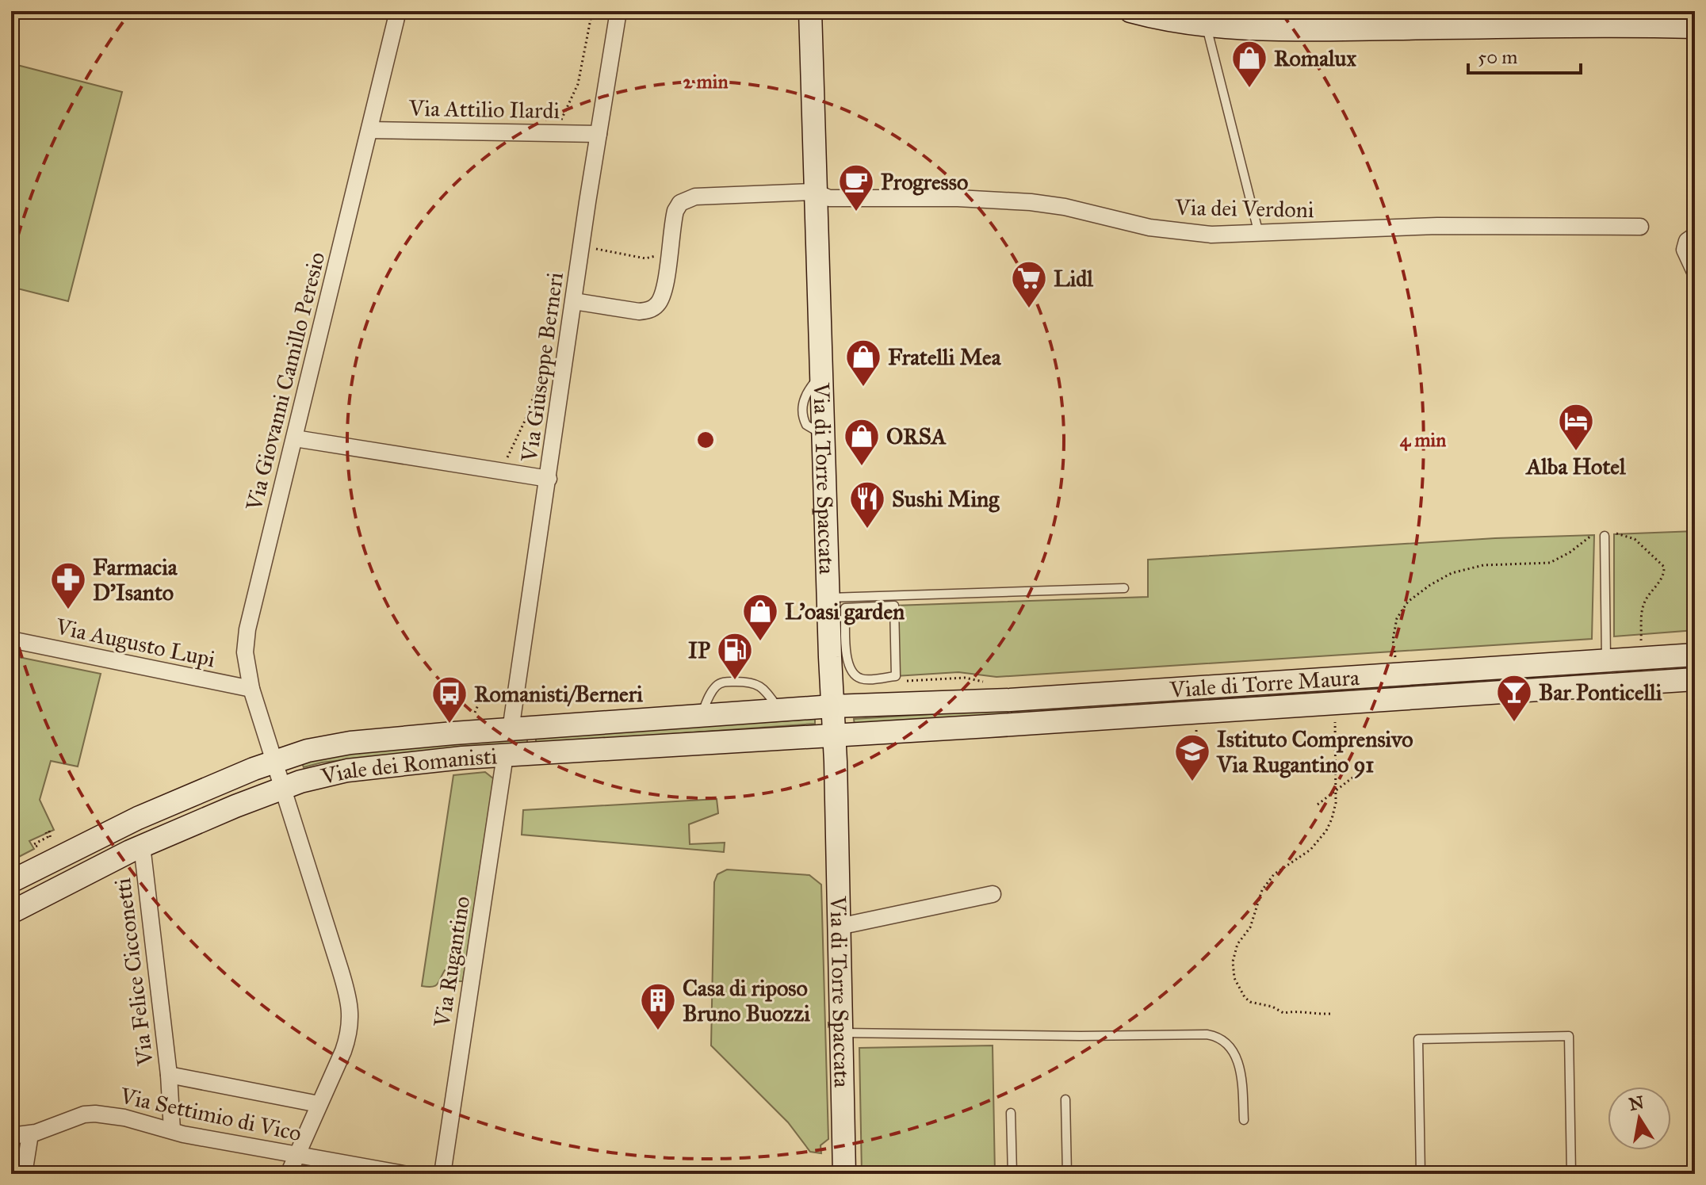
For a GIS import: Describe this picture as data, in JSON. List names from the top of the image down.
{
  "streets": {
    "street": [
      "Via Attilio Ilardi",
      "Via dei Verdoni",
      "Via Giuseppe Berneri",
      "Via Giovanni Camillo Peresio",
      "Via di Torre Spaccata",
      "Via Augusto Lupi",
      "Viale di Torre Maura",
      "Viale dei Romanisti",
      "Via Rugantino",
      "Via Felice Cicconetti",
      "Via Settimio di Vico"
    ]
  },
  "crossings": [
    ["Via Attilio Ilardi", "Via Giuseppe Berneri"],
    ["Via Attilio Ilardi", "Via Giovanni Camillo Peresio"],
    ["Via dei Verdoni", "Via Giuseppe Berneri"],
    ["Via dei Verdoni", "Via di Torre Spaccata"],
    ["Via Giuseppe Berneri", "Viale dei Romanisti"],
    ["Via Giovanni Camillo Peresio", "Via Augusto Lupi"],
    ["Via Giovanni Camillo Peresio", "Viale dei Romanisti"],
    ["Via Giovanni Camillo Peresio", "Via Settimio di Vico"],
    ["Via di Torre Spaccata", "Viale di Torre Maura"],
    ["Via di Torre Spaccata", "Viale dei Romanisti"],
    ["Viale di Torre Maura", "Viale dei Romanisti"],
    ["Viale dei Romanisti", "Via Rugantino"],
    ["Viale dei Romanisti", "Via Felice Cicconetti"],
    ["Via Felice Cicconetti", "Via Settimio di Vico"]
  ],
  "places": {
    "shop": [
      "Romalux",
      "Fratelli Mea",
      "ORSA",
      "L'oasi garden"
    ],
    "cafe": ["Progresso"],
    "supermarket": ["Lidl"],
    "hotel": ["Alba Hotel"],
    "restaurant": ["Sushi Ming"],
    "pharmacy": ["Farmacia D’Isanto"],
    "fuel station": ["IP"],
    "bar": ["Bar Ponticelli"],
    "bus stop": ["Romanisti/Berneri"],
    "school or university": ["Istituto Comprensivo Via Rugantino 91"],
    "building": ["Casa di riposo Bruno Buozzi"]
  },
  "scale_bar": "50 m",
  "north": "top",
  "rings": ["2 min", "4 min"]
}
